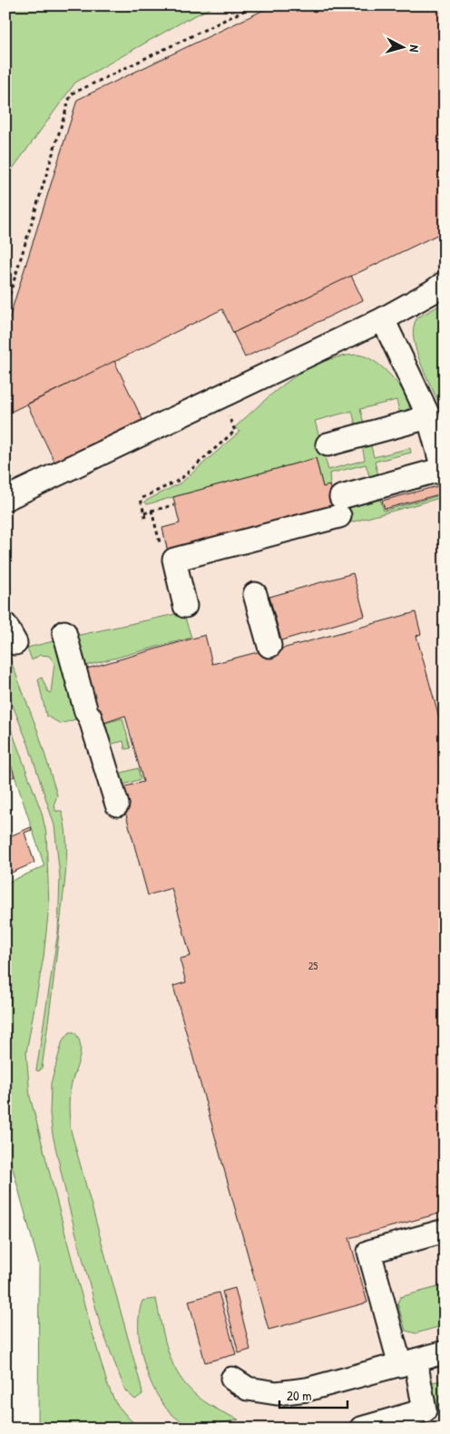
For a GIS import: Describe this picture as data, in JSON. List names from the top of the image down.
{
  "house_numbers": ["25"],
  "scale_bar": "20 m",
  "north": "right"
}
